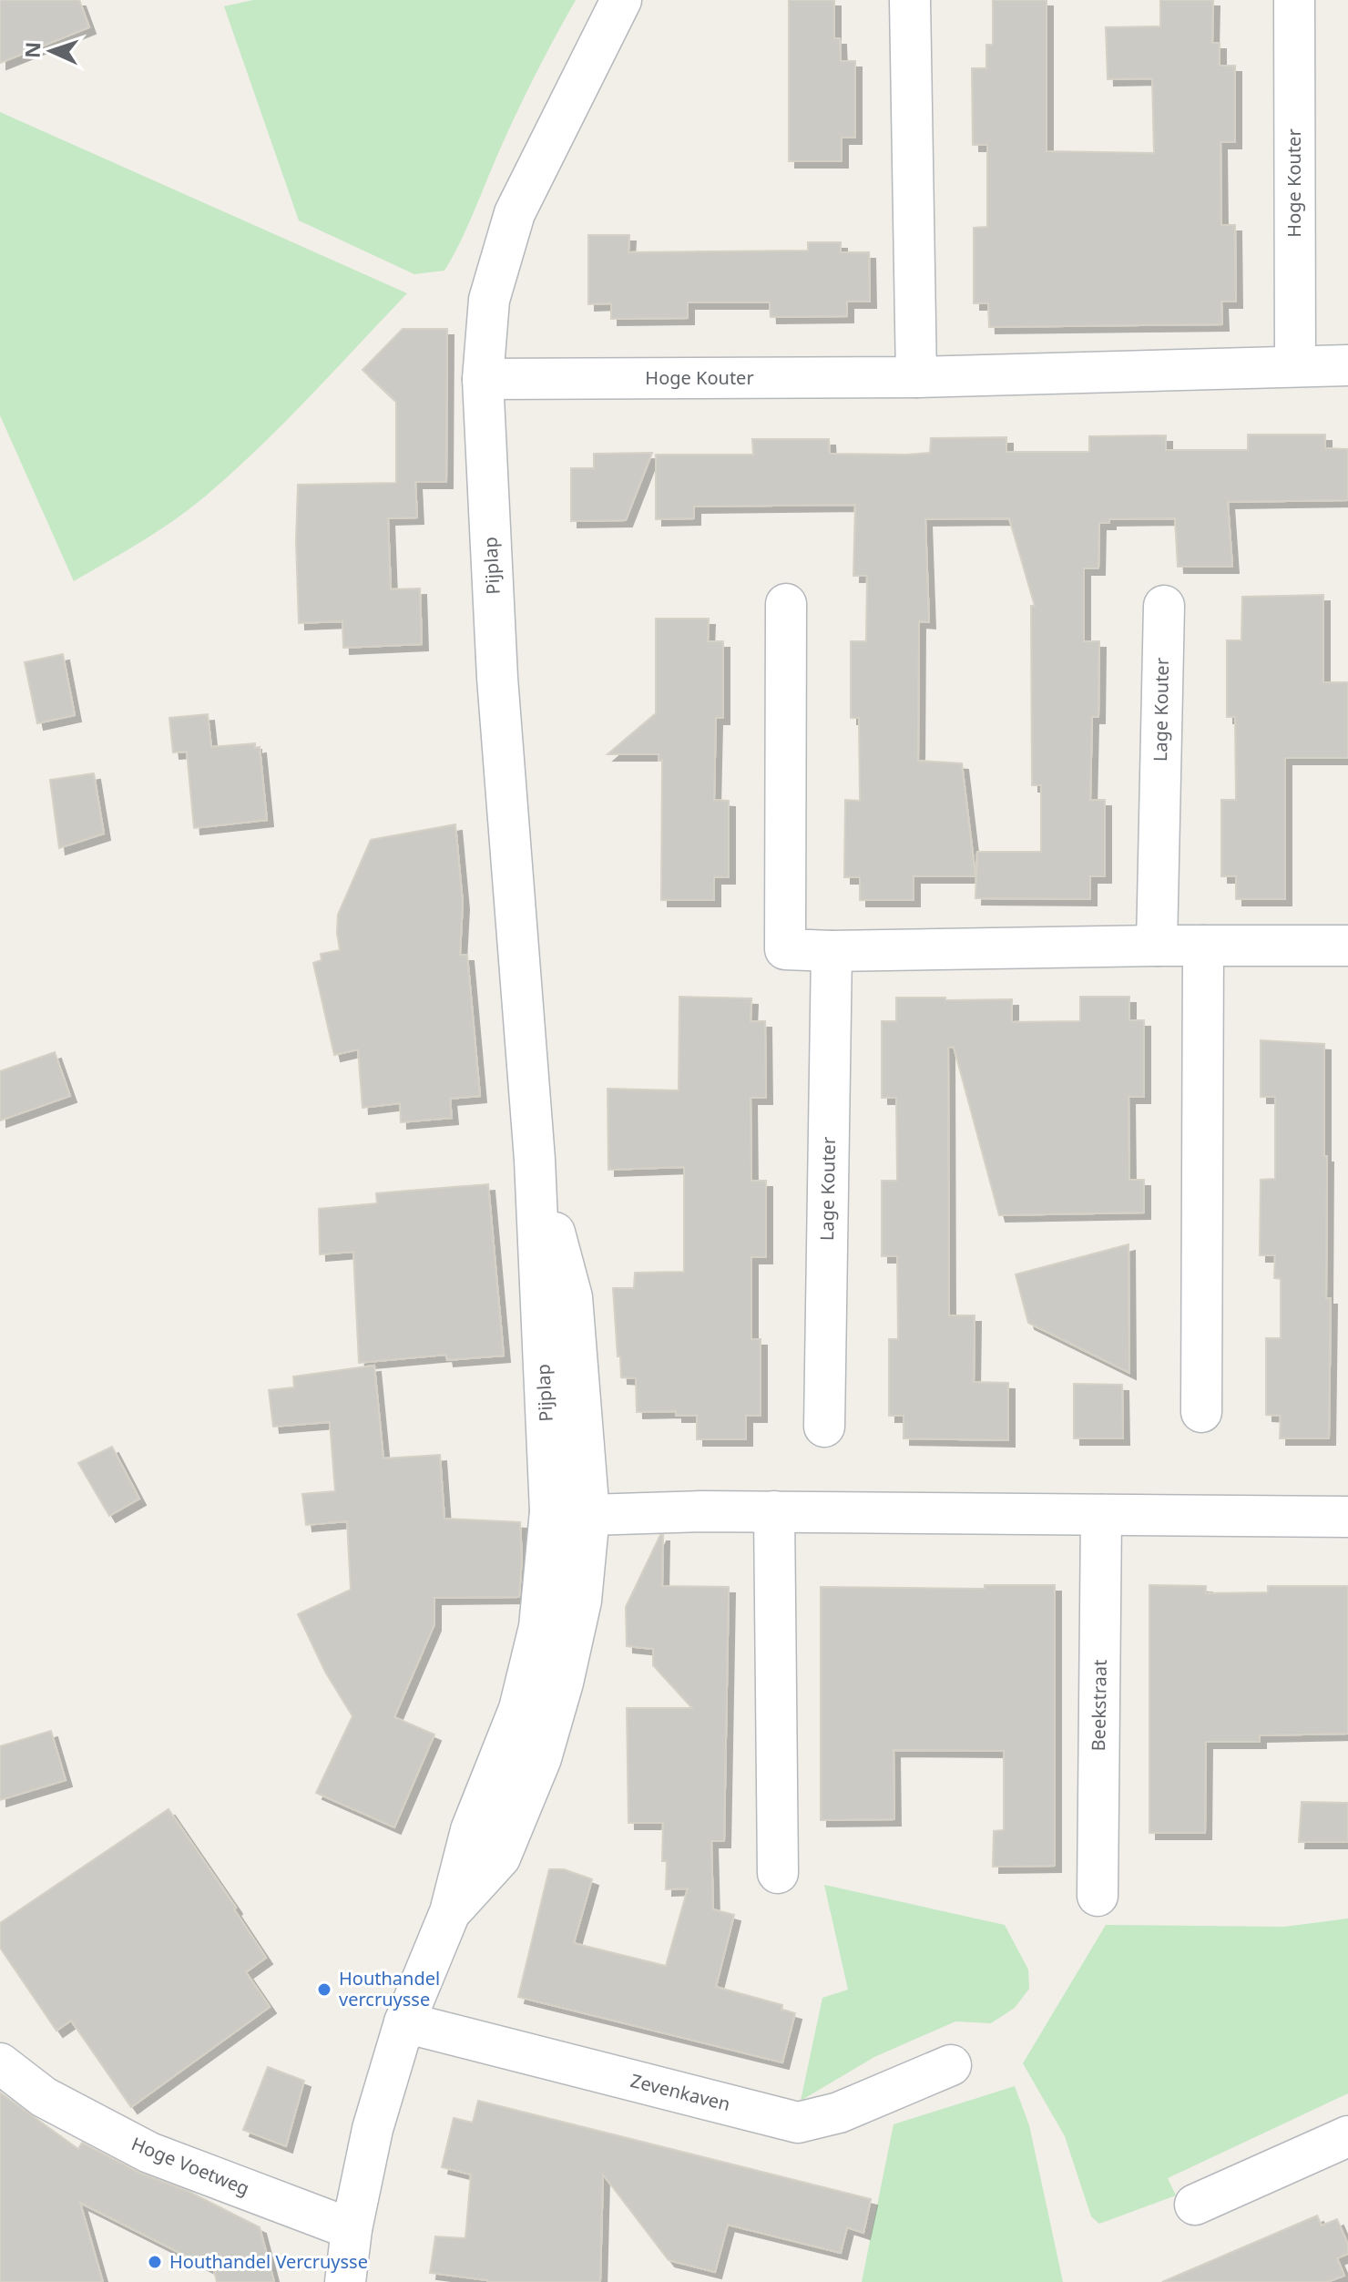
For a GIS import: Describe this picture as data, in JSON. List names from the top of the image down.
{
  "streets": {
    "street": [
      "Hoge Kouter",
      "Pijplap",
      "Lage Kouter",
      "Beekstraat",
      "Zevenkaven",
      "Hoge Voetweg"
    ]
  },
  "crossings": [
    ["Hoge Kouter", "Pijplap"]
  ],
  "places": ["Houthandel vercruysse", "Houthandel Vercruysse"],
  "north": "left"
}
